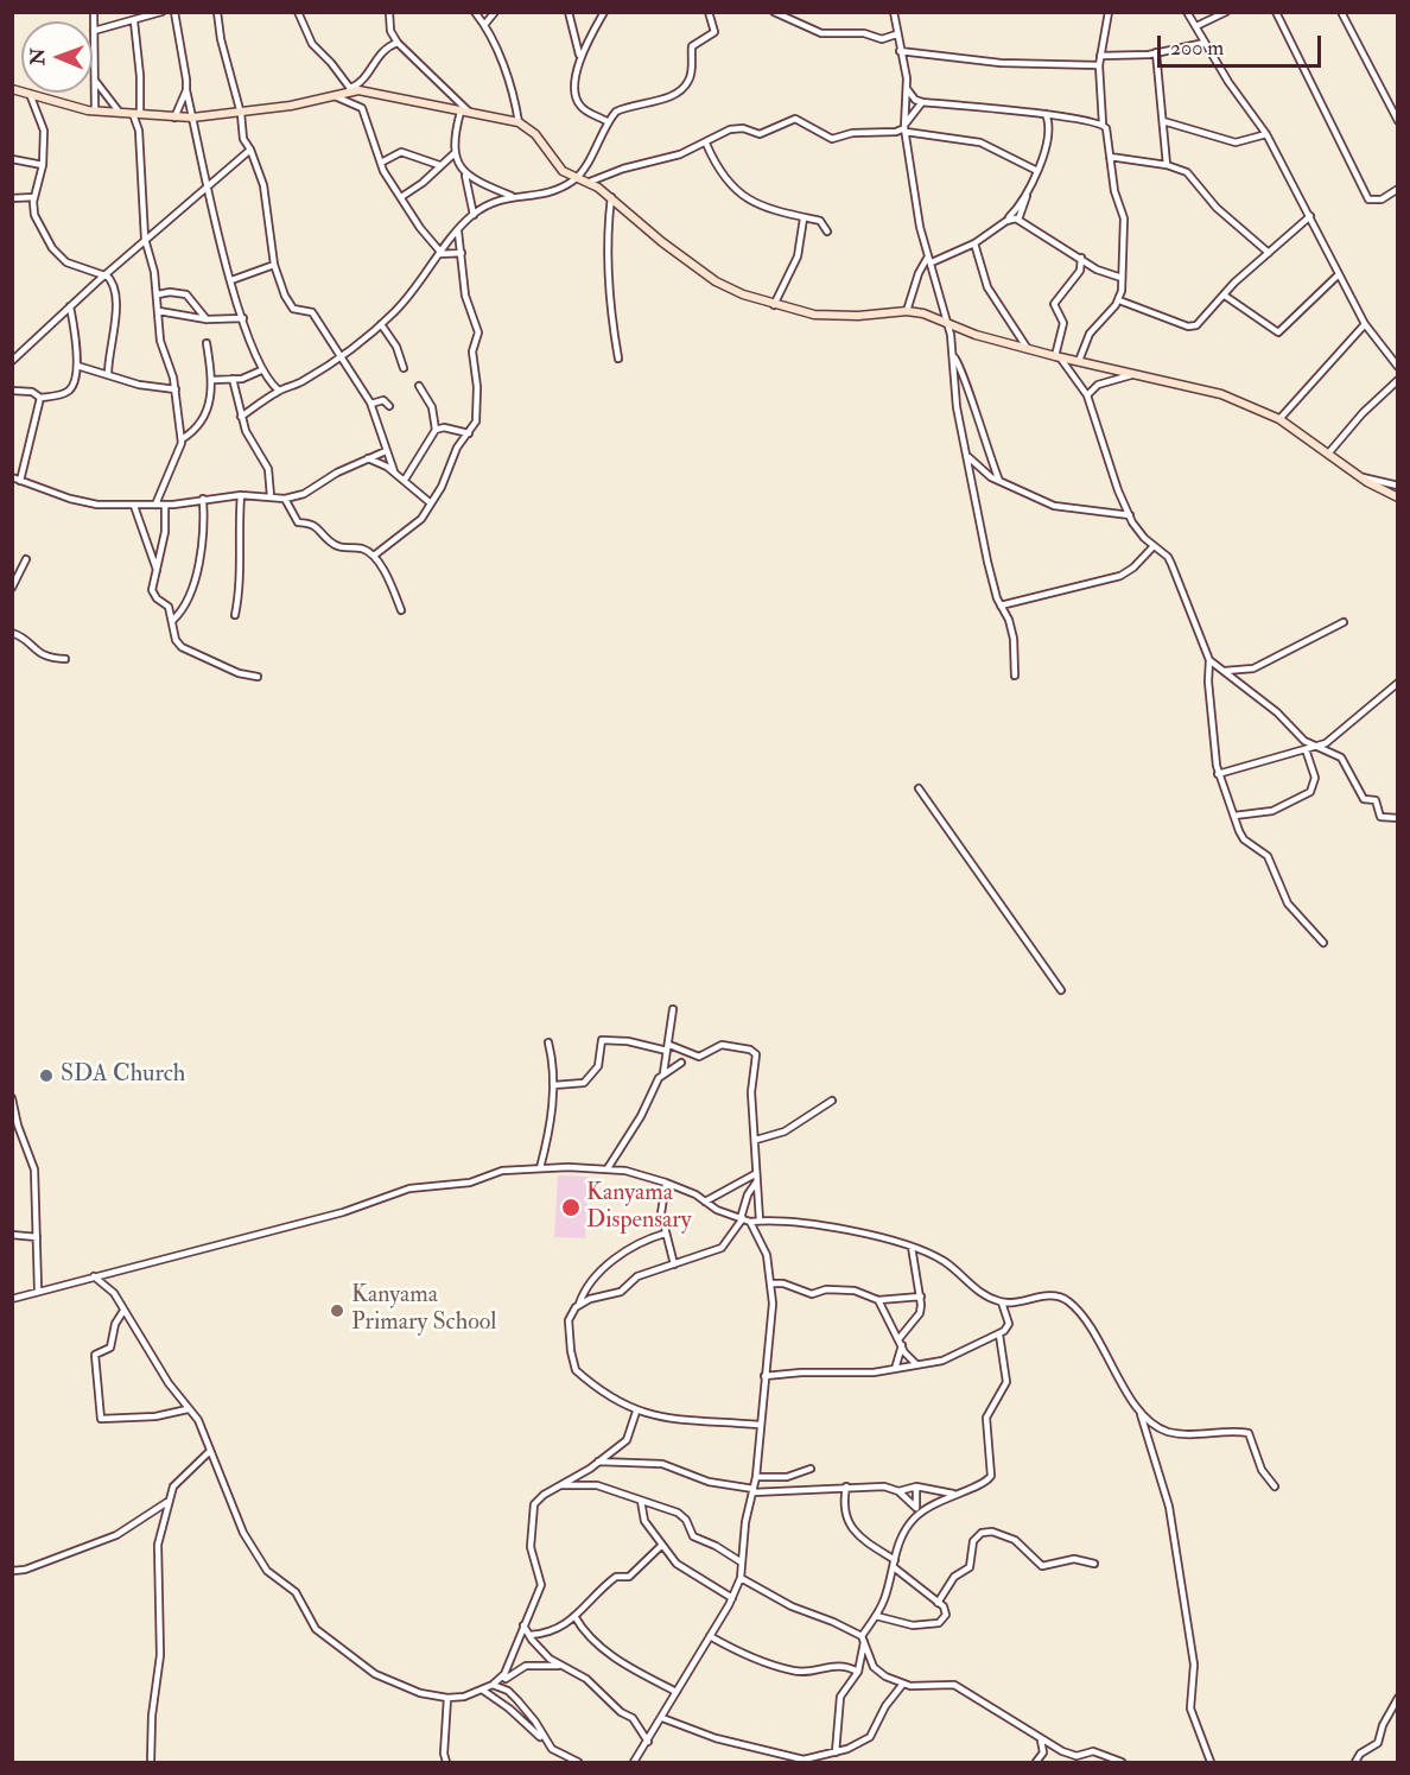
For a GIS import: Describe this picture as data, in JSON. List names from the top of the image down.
{
  "places": ["SDA Church", "Kanyama Dispensary", "Kanyama Primary School"],
  "scale_bar": "200 m",
  "north": "left"
}
